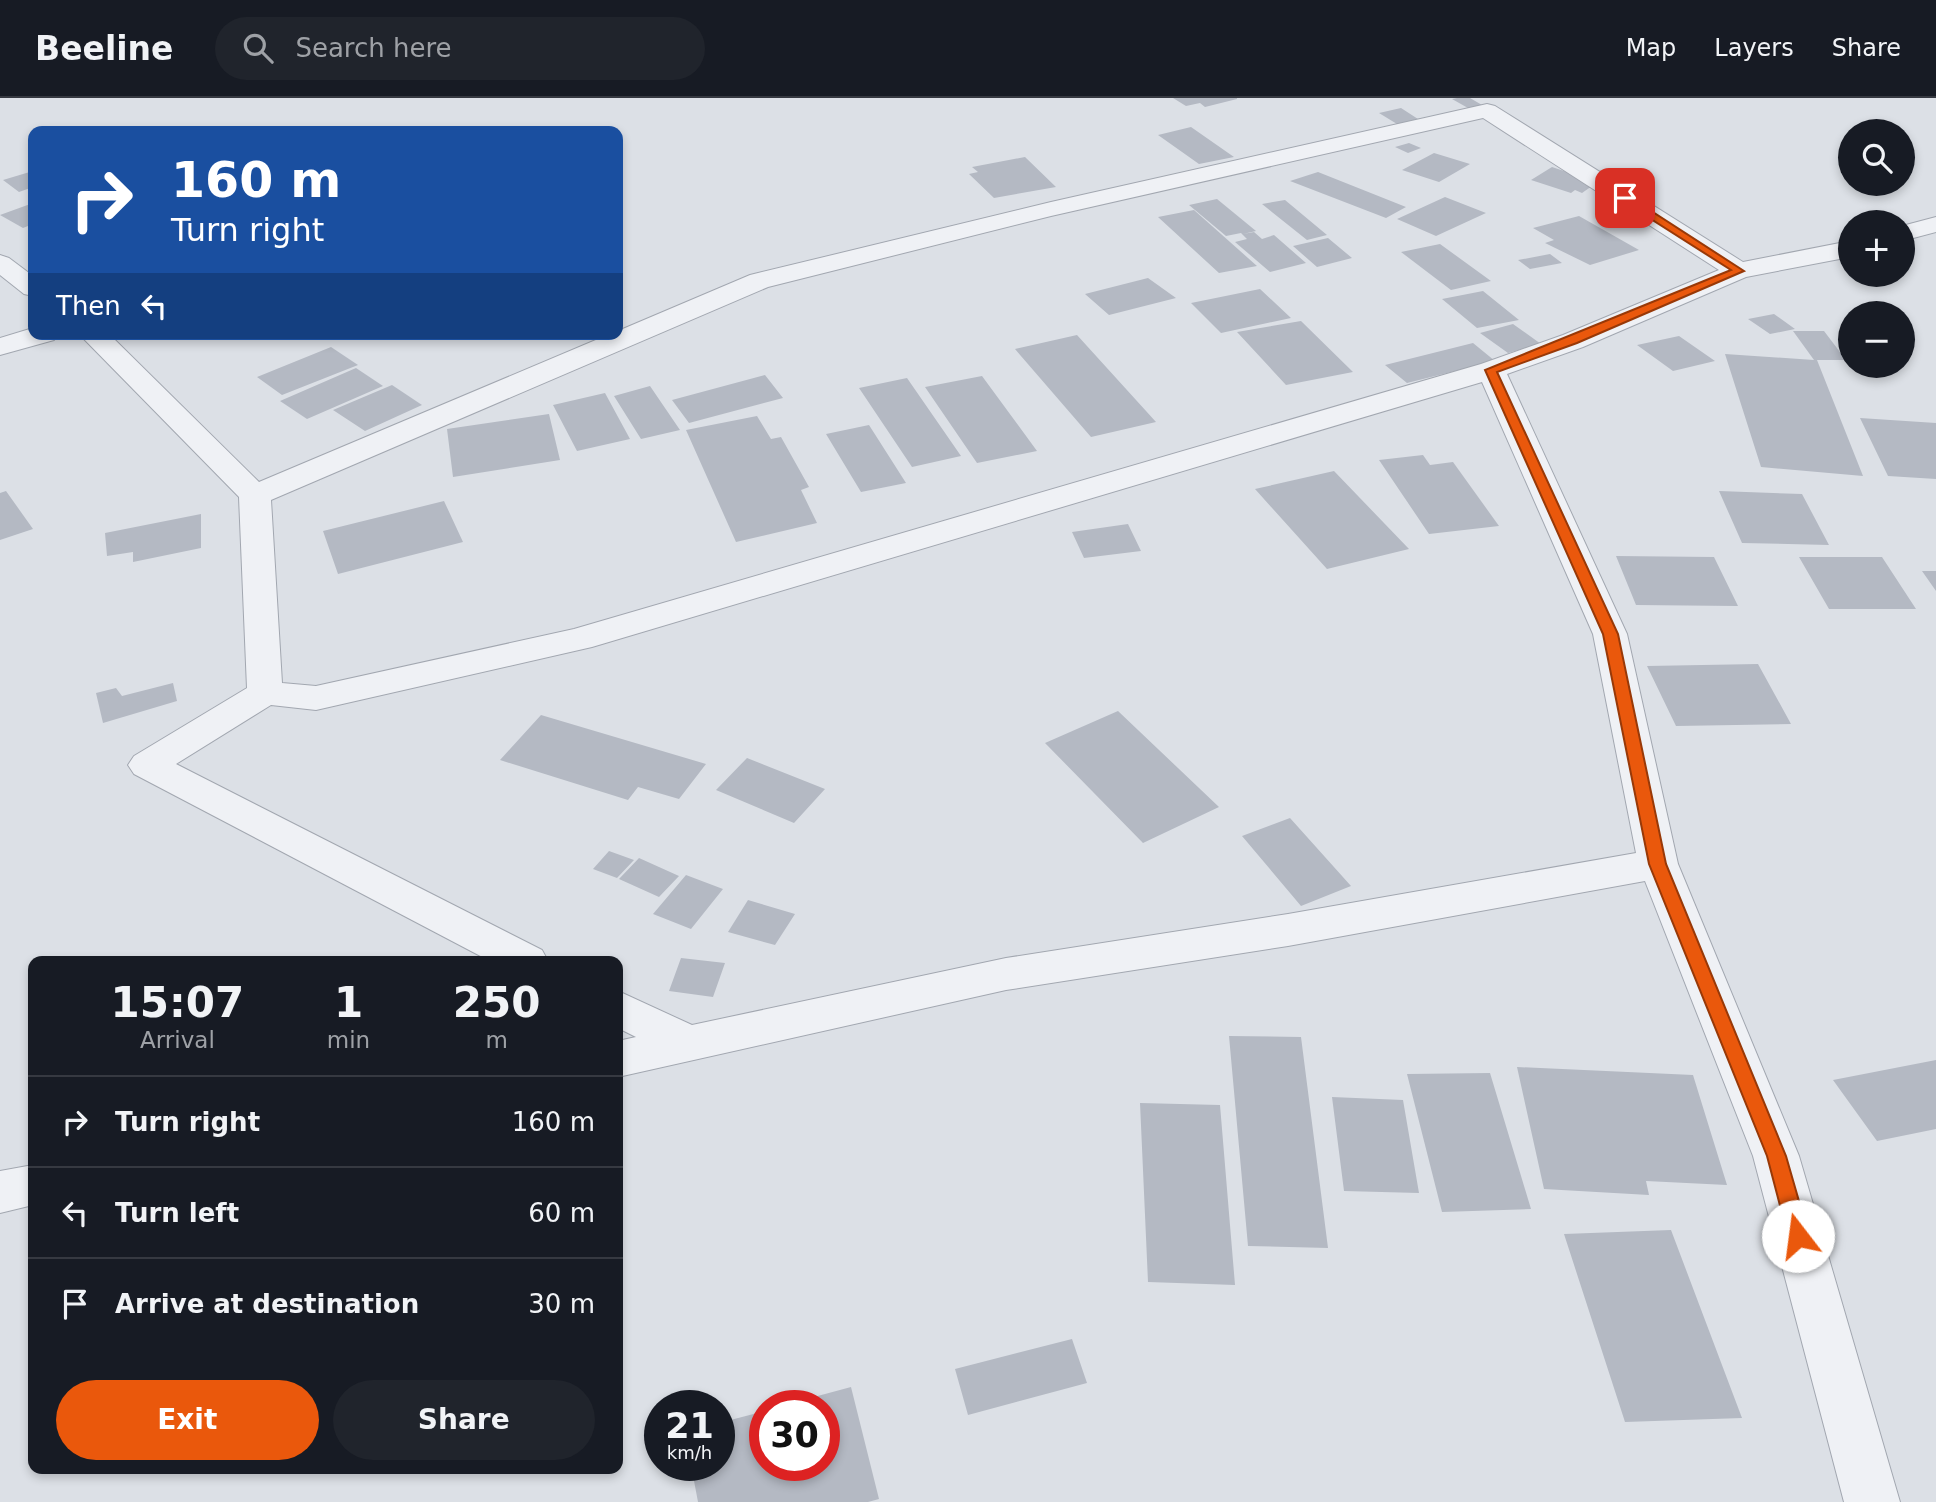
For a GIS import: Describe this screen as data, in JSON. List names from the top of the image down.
{
  "page": {
    "header": "Beeline",
    "search": "Search here",
    "nav": ["Map", "Layers", "Share"],
    "map_buttons": ["+", "−"],
    "turn": ["160 m", "Turn right"],
    "then": "Then",
    "eta": [
      "15:07",
      "Arrival",
      "1",
      "min",
      "250",
      "m"
    ],
    "list": [
      {
        "name": "Turn right",
        "value": "160 m"
      },
      {
        "name": "Turn left",
        "value": "60 m"
      },
      {
        "name": "Arrive at destination",
        "value": "30 m"
      }
    ],
    "buttons": ["Exit", "Share"],
    "speed": "21 km/h",
    "limit": "30"
  }
}
